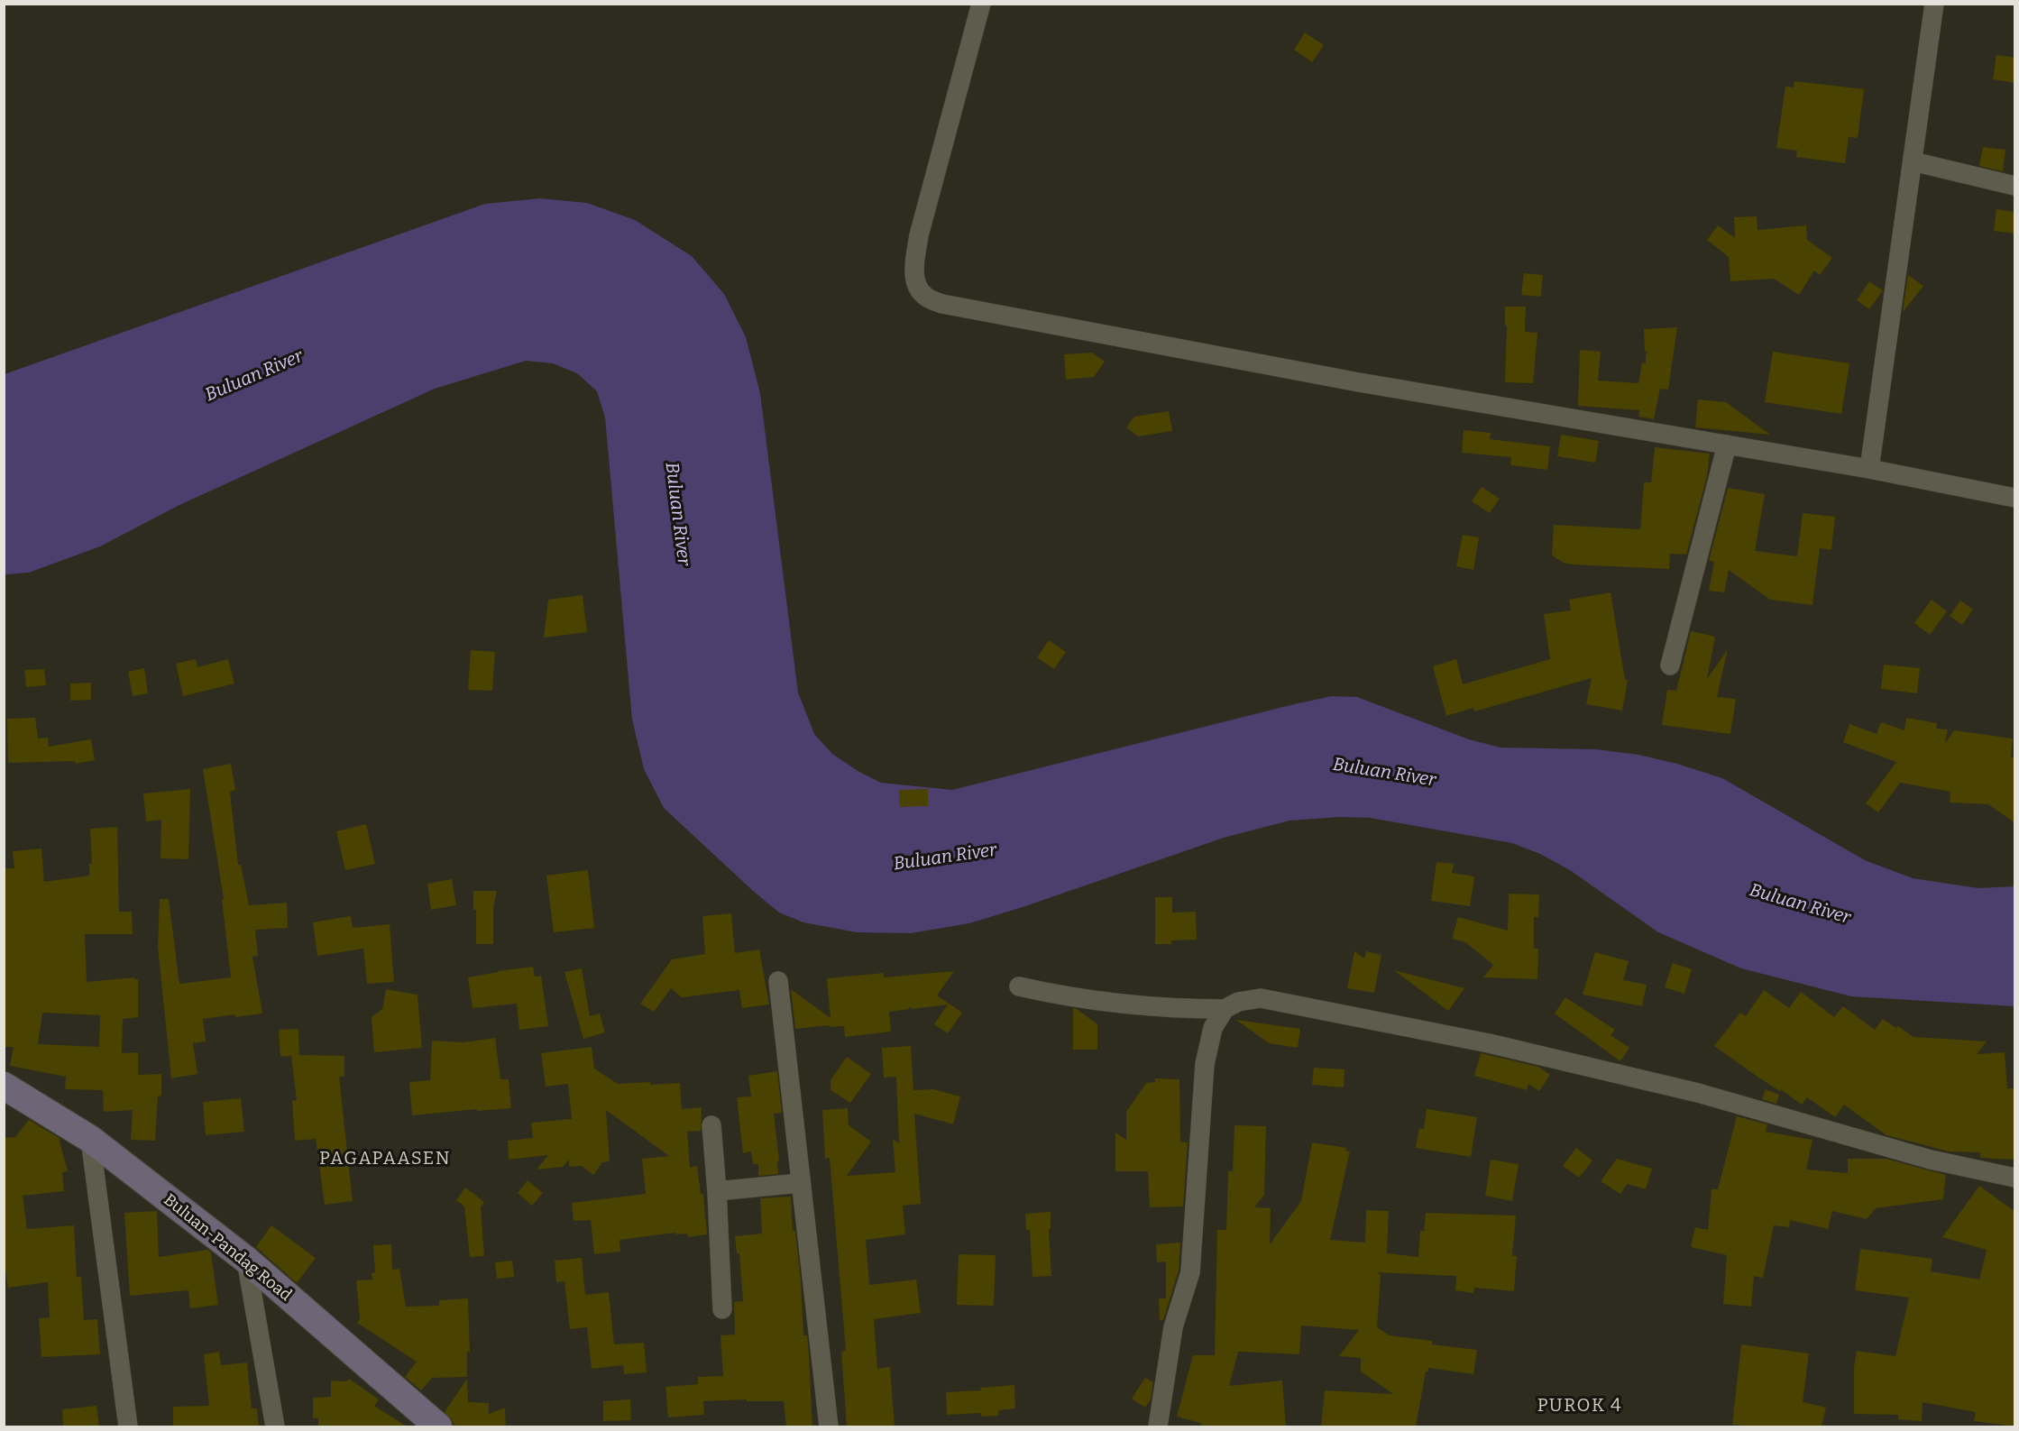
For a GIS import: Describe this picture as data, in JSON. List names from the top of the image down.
{
  "streets": {
    "main road": ["Buluan-Pandag Road"]
  },
  "districts": ["PAGAPAASEN", "PUROK 4"],
  "water": ["Buluan River"]
}
